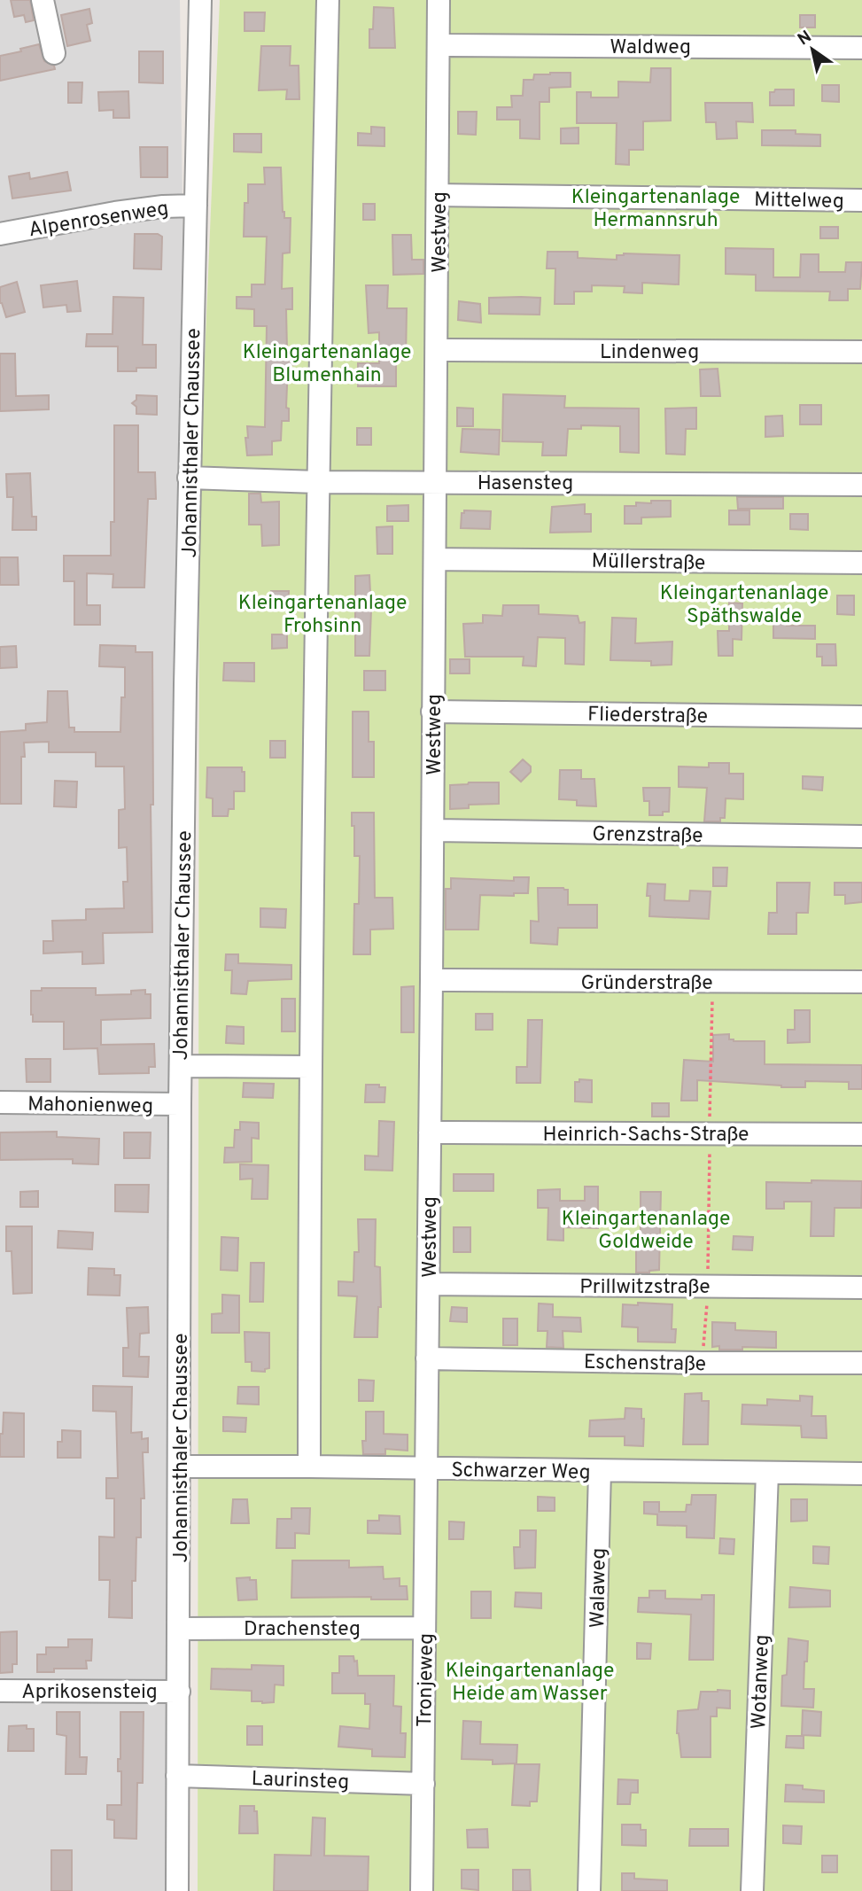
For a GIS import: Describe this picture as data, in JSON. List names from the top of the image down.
{
  "streets": {
    "street": [
      "Waldweg",
      "Mittelweg",
      "Alpenrosenweg",
      "Westweg",
      "Lindenweg",
      "Johannisthaler Chaussee",
      "Hasensteg",
      "Müllerstraße",
      "Fliederstraße",
      "Grenzstraße",
      "Gründerstraße",
      "Mahonienweg",
      "Heinrich-Sachs-Straße",
      "Prillwitzstraße",
      "Eschenstraße",
      "Schwarzer Weg",
      "Walaweg",
      "Drachensteg",
      "Tronjeweg",
      "Wotanweg",
      "Aprikosensteig",
      "Laurinsteg"
    ]
  },
  "crossings": [
    ["Waldweg", "Westweg"],
    ["Mittelweg", "Westweg"],
    ["Alpenrosenweg", "Johannisthaler Chaussee"],
    ["Westweg", "Lindenweg"],
    ["Westweg", "Hasensteg"],
    ["Westweg", "Müllerstraße"],
    ["Westweg", "Fliederstraße"],
    ["Westweg", "Grenzstraße"],
    ["Westweg", "Gründerstraße"],
    ["Westweg", "Heinrich-Sachs-Straße"],
    ["Westweg", "Prillwitzstraße"],
    ["Westweg", "Eschenstraße"],
    ["Westweg", "Schwarzer Weg"],
    ["Westweg", "Tronjeweg"],
    ["Johannisthaler Chaussee", "Hasensteg"],
    ["Johannisthaler Chaussee", "Mahonienweg"],
    ["Johannisthaler Chaussee", "Schwarzer Weg"],
    ["Johannisthaler Chaussee", "Drachensteg"],
    ["Johannisthaler Chaussee", "Aprikosensteig"],
    ["Johannisthaler Chaussee", "Laurinsteg"],
    ["Schwarzer Weg", "Walaweg"],
    ["Schwarzer Weg", "Tronjeweg"],
    ["Schwarzer Weg", "Wotanweg"],
    ["Drachensteg", "Tronjeweg"],
    ["Tronjeweg", "Laurinsteg"]
  ],
  "parks": [
    "Kleingartenanlage Hermannsruh",
    "Kleingartenanlage Blumenhain",
    "Kleingartenanlage Späthswalde",
    "Kleingartenanlage Frohsinn",
    "Kleingartenanlage Goldweide",
    "Kleingartenanlage Heide am Wasser"
  ],
  "north": "top left"
}
